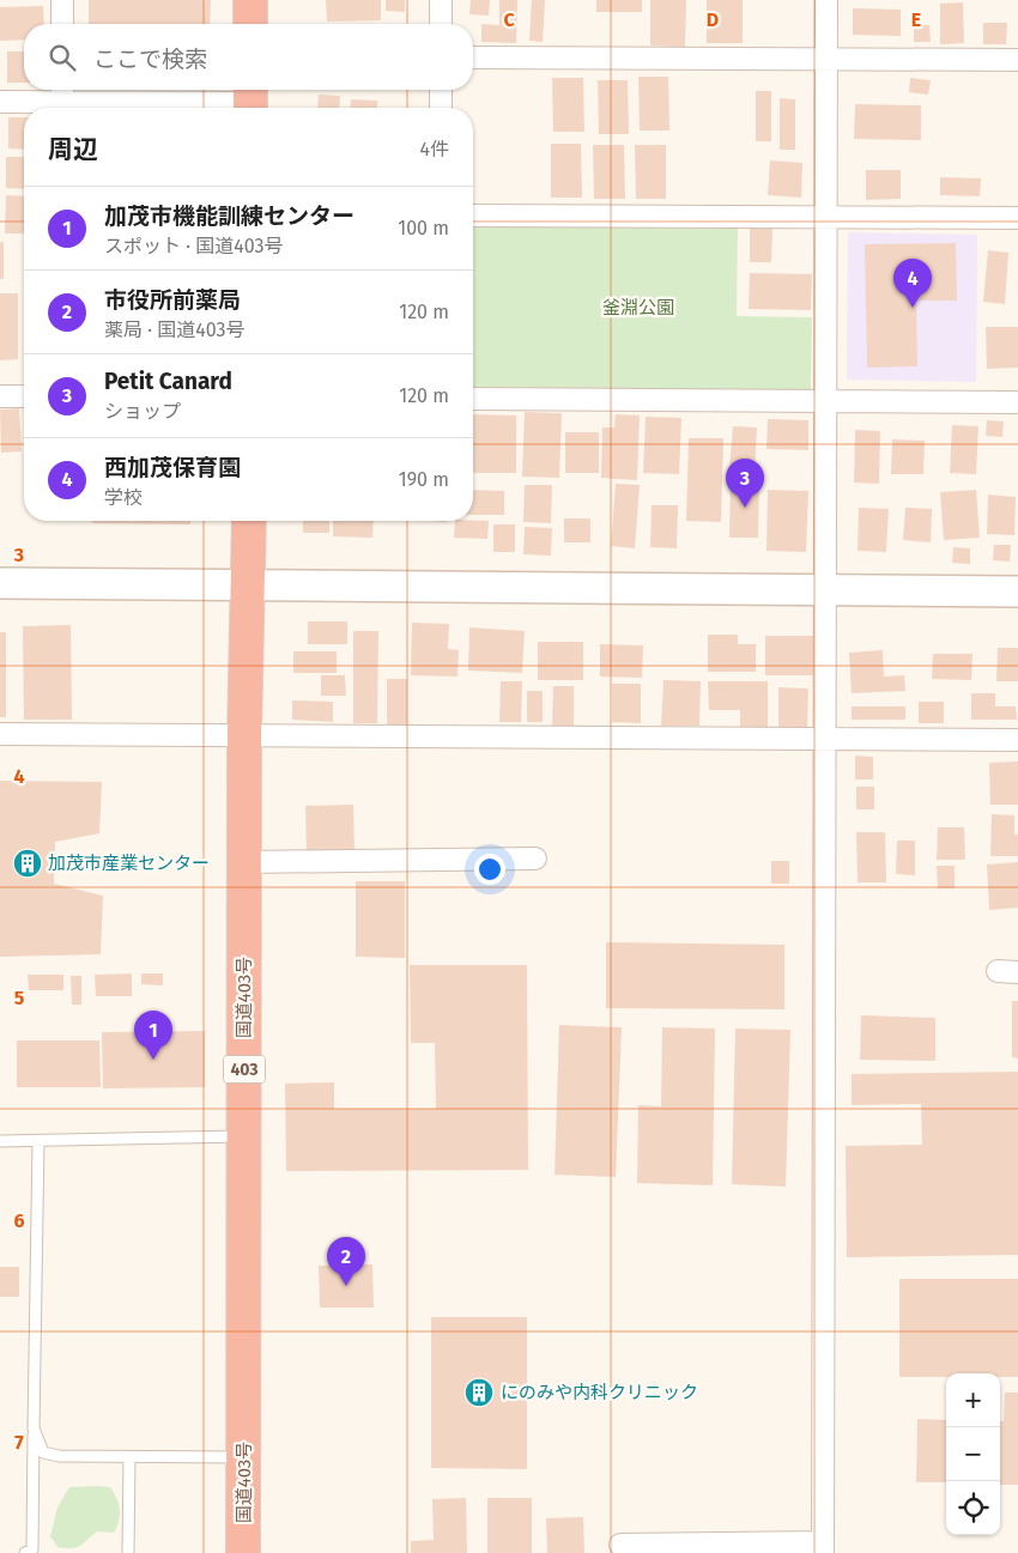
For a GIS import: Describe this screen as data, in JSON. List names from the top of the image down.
{
  "streets": {
    "highway": ["国道403号", "403"]
  },
  "crossings": [
    ["国道403号", "403"]
  ],
  "parks": ["釜淵公園"],
  "places": {
    "building": ["加茂市産業センター", "にのみや内科クリニック"]
  },
  "page": {
    "search": "ここで検索",
    "heading": ["周辺", "4件"],
    "list": [
      {
        "mark": "1",
        "name": "加茂市機能訓練センター",
        "note": "スポット · 国道403号",
        "value": "100 m"
      },
      {
        "mark": "2",
        "name": "市役所前薬局",
        "note": "薬局 · 国道403号",
        "value": "120 m"
      },
      {
        "mark": "3",
        "name": "Petit Canard",
        "note": "ショップ",
        "value": "120 m"
      },
      {
        "mark": "4",
        "name": "西加茂保育園",
        "note": "学校",
        "value": "190 m"
      }
    ],
    "pins": [
      "4",
      "3",
      "1",
      "2"
    ],
    "map_buttons": ["+", "−"]
  },
  "grid": {
    "columns": ["C", "D", "E"],
    "rows": [
      "3",
      "4",
      "5",
      "6",
      "7"
    ]
  }
}
